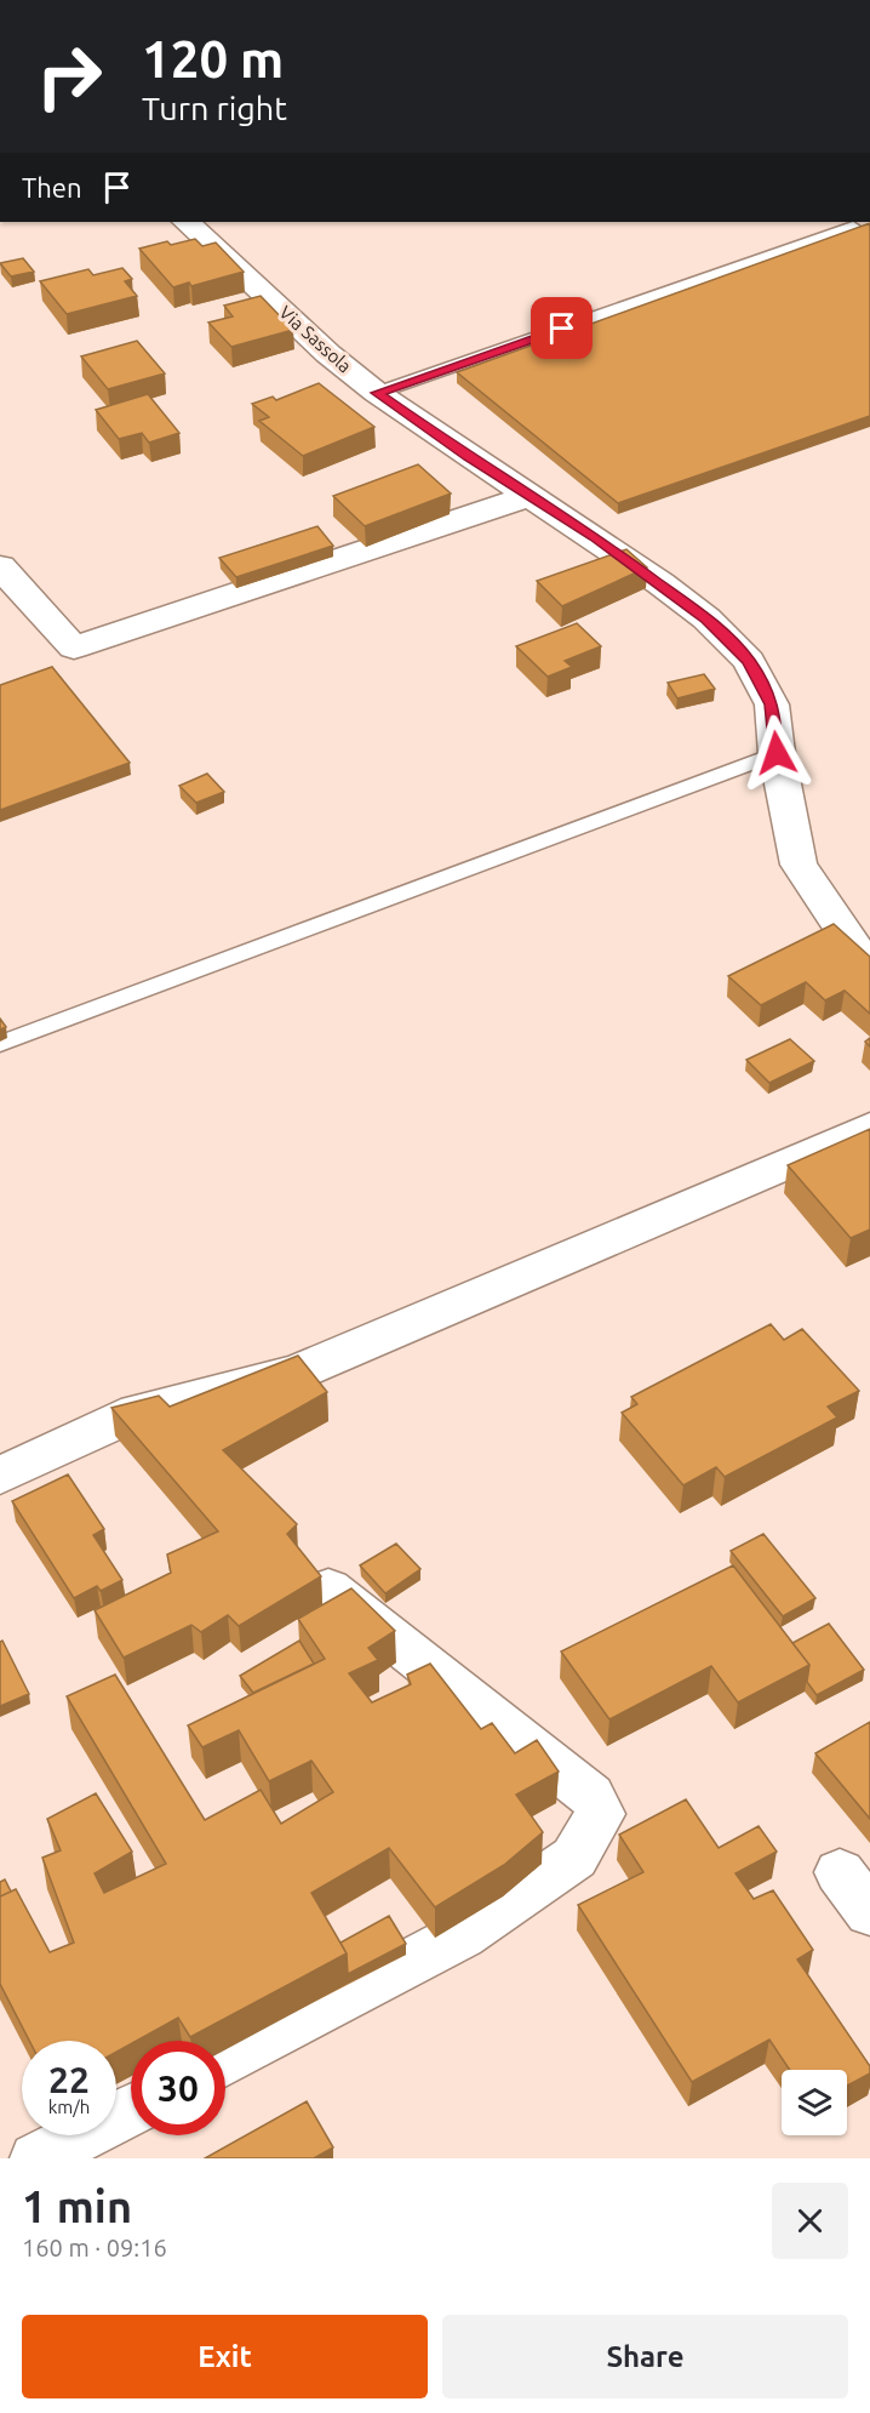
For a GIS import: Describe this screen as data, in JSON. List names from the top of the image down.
{
  "streets": {
    "street": ["Via Sassola"]
  },
  "page": {
    "turn": ["120 m", "Turn right"],
    "then": "Then",
    "speed": "22 km/h",
    "limit": "30",
    "heading": ["1 min", "160 m · 09:16"],
    "buttons": ["Exit", "Share"]
  }
}
